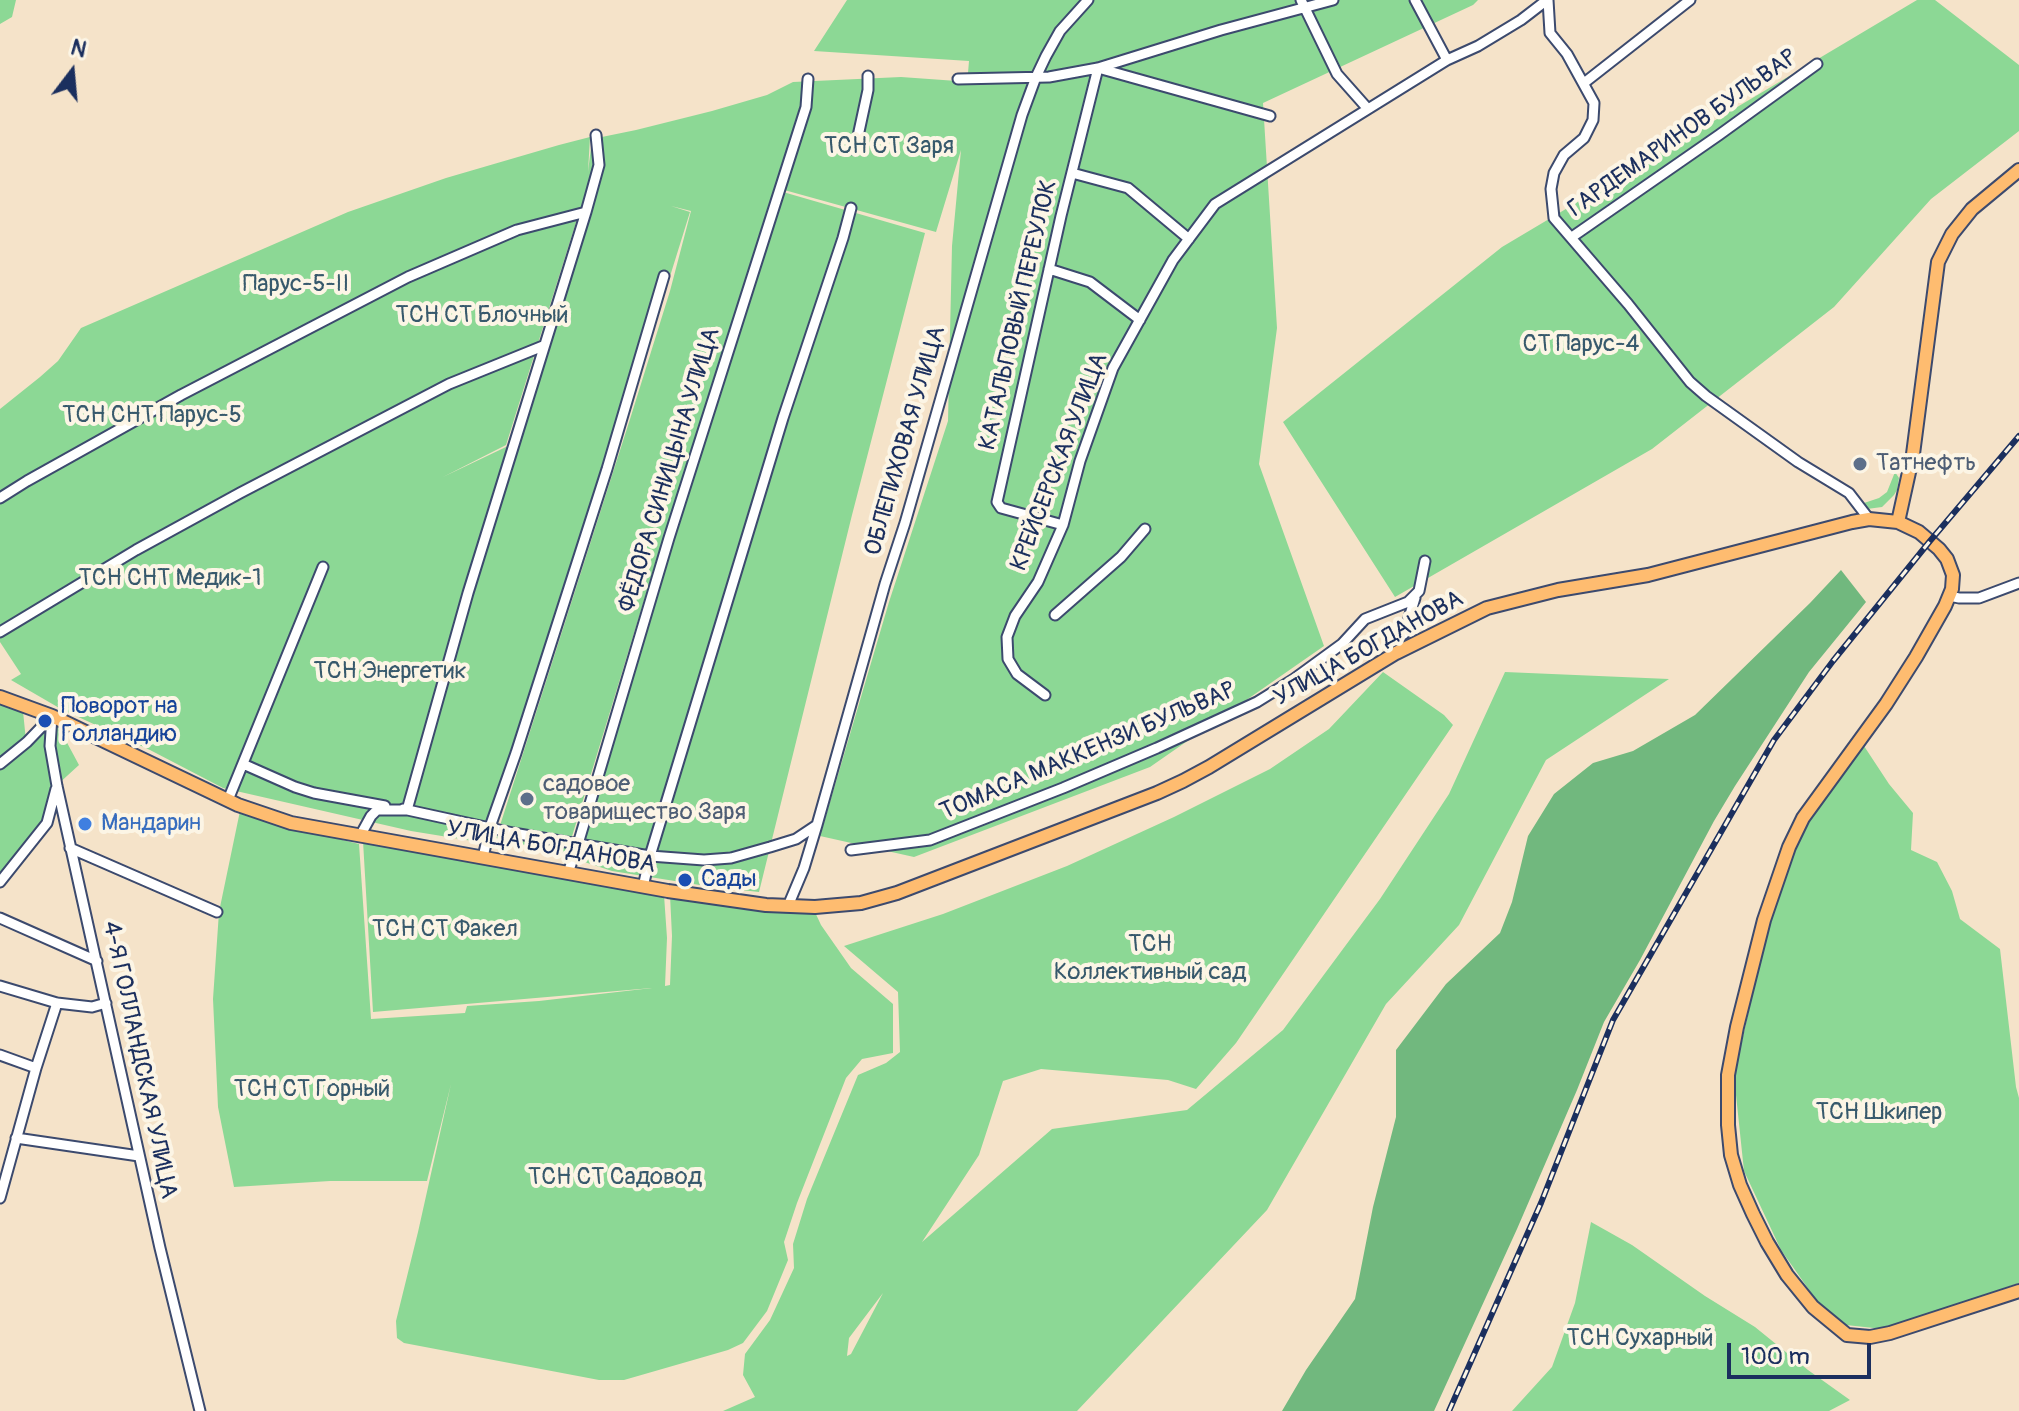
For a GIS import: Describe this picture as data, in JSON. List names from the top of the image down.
{
  "streets": {
    "main road": ["УЛИЦА БОГДАНОВА"],
    "street": [
      "ГАРДЕМАРИНОВ БУЛЬВАР",
      "КАТАЛЬПОВЫЙ ПЕРЕУЛОК",
      "ОБЛЕПИХОВАЯ УЛИЦА",
      "КРЕЙСЕРСКАЯ УЛИЦА",
      "ФЁДОРА СИНИЦЫНА УЛИЦА",
      "ТОМАСА МАККЕНЗИ БУЛЬВАР",
      "4-Я ГОЛЛАНДСКАЯ УЛИЦА"
    ]
  },
  "crossings": [
    ["КАТАЛЬПОВЫЙ ПЕРЕУЛОК", "КРЕЙСЕРСКАЯ УЛИЦА"],
    ["ОБЛЕПИХОВАЯ УЛИЦА", "УЛИЦА БОГДАНОВА"],
    ["ФЁДОРА СИНИЦЫНА УЛИЦА", "УЛИЦА БОГДАНОВА"],
    ["УЛИЦА БОГДАНОВА", "4-Я ГОЛЛАНДСКАЯ УЛИЦА"]
  ],
  "parks": [
    "ТСН СТ Заря",
    "Парус-5-II",
    "ТСН СТ Блочный",
    "СТ Парус-4",
    "ТСН СНТ Парус-5",
    "ТСН СНТ Медик-1",
    "ТСН Энергетик",
    "ТСН СТ Факел",
    "ТСН Коллективный сад",
    "ТСН СТ Горный",
    "ТСН Шкипер",
    "ТСН СТ Садовод",
    "ТСН Сухарный"
  ],
  "places": [
    "Татнефть",
    "Поворот на Голландию",
    "садовое товарищество Заря",
    "Мандарин",
    "Сады"
  ],
  "scale_bar": "100 m",
  "north": "top"
}
